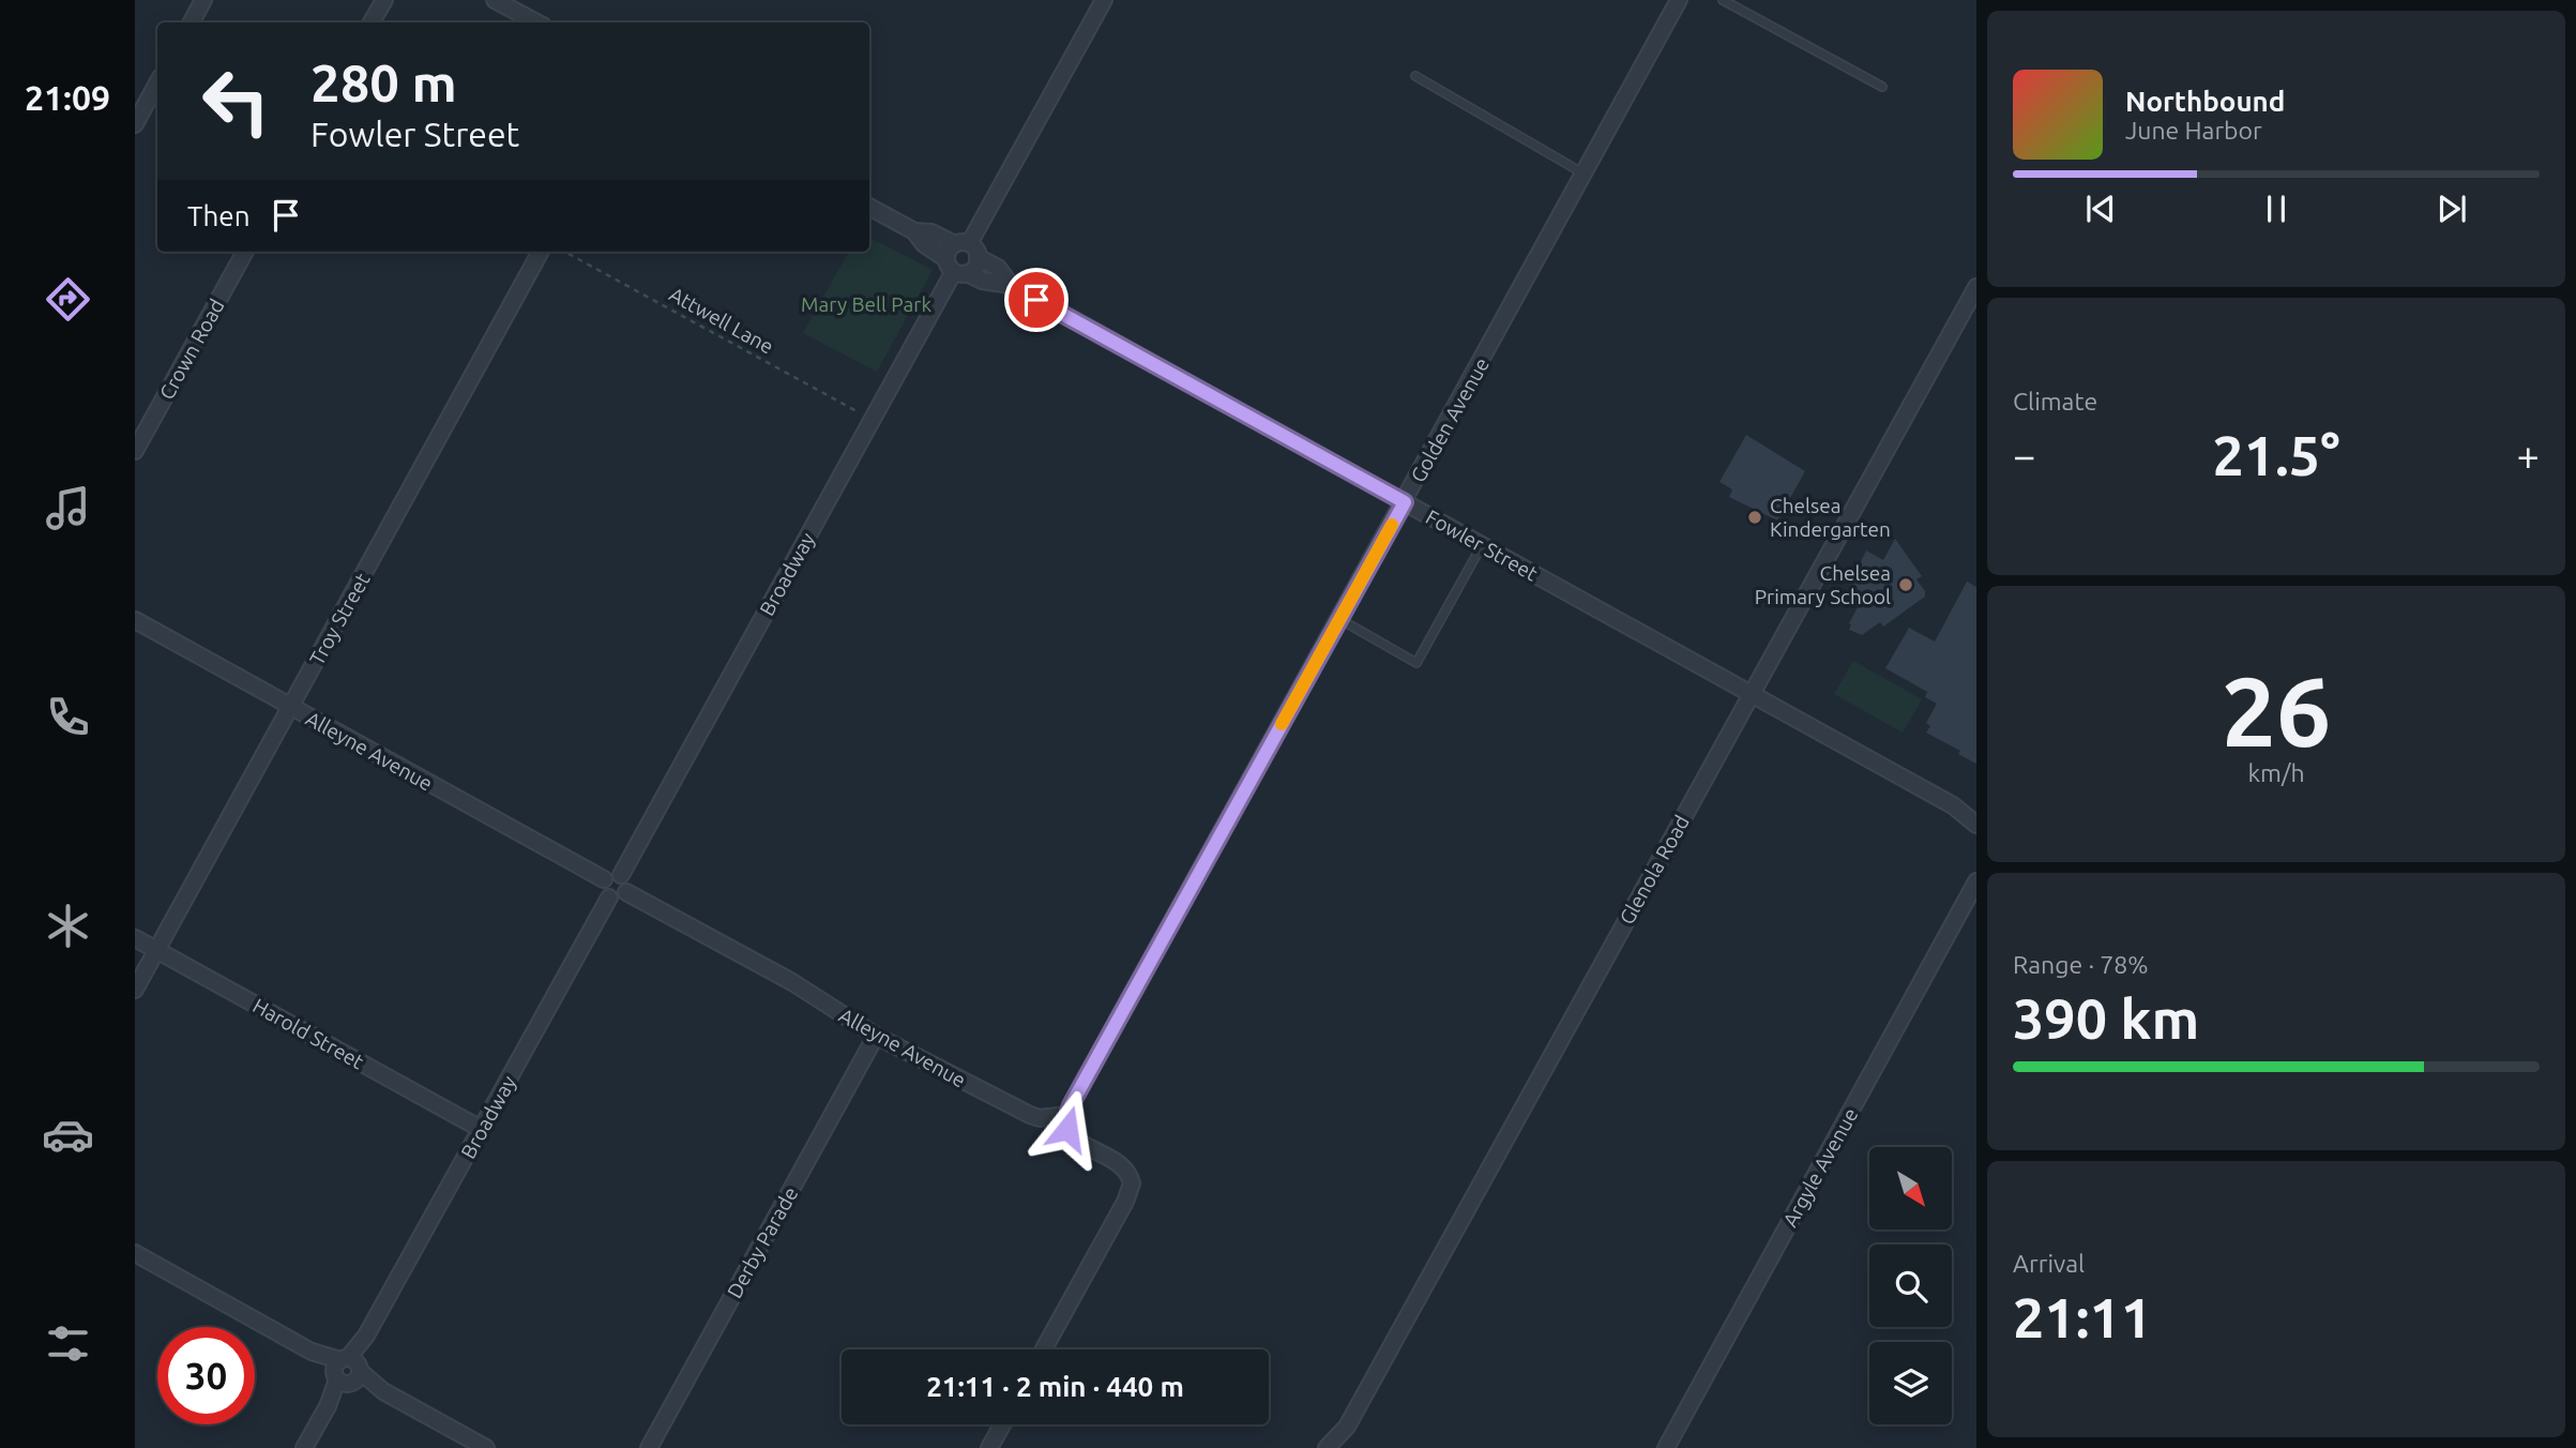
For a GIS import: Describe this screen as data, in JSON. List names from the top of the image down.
{
  "streets": {
    "street": [
      "Crown Road",
      "Golden Avenue",
      "Fowler Street",
      "Broadway",
      "Troy Street",
      "Alleyne Avenue",
      "Glenola Road",
      "Harold Street",
      "Argyle Avenue",
      "Derby Parade"
    ],
    "path": ["Attwell Lane"]
  },
  "crossings": [
    ["Attwell Lane", "Broadway"],
    ["Golden Avenue", "Fowler Street"],
    ["Golden Avenue", "Alleyne Avenue"],
    ["Fowler Street", "Broadway"],
    ["Fowler Street", "Glenola Road"],
    ["Broadway", "Alleyne Avenue"],
    ["Broadway", "Harold Street"],
    ["Troy Street", "Alleyne Avenue"],
    ["Troy Street", "Harold Street"],
    ["Alleyne Avenue", "Derby Parade"]
  ],
  "parks": ["Mary Bell Park"],
  "places": ["Chelsea Kindergarten", "Chelsea Primary School"],
  "north": "bottom right",
  "page": {
    "tabs": "21:09",
    "turn": ["280 m", "Fowler Street"],
    "song": ["Northbound", "June Harbor"],
    "then": "Then",
    "tile": [
      "Climate",
      ["26", "km/h"],
      ["Range · 78%", "390 km"],
      ["Arrival", "21:11"]
    ],
    "heat": ["−", "21.5°", "+"],
    "limit": "30",
    "trip": "21:11 · 2 min · 440 m"
  }
}
